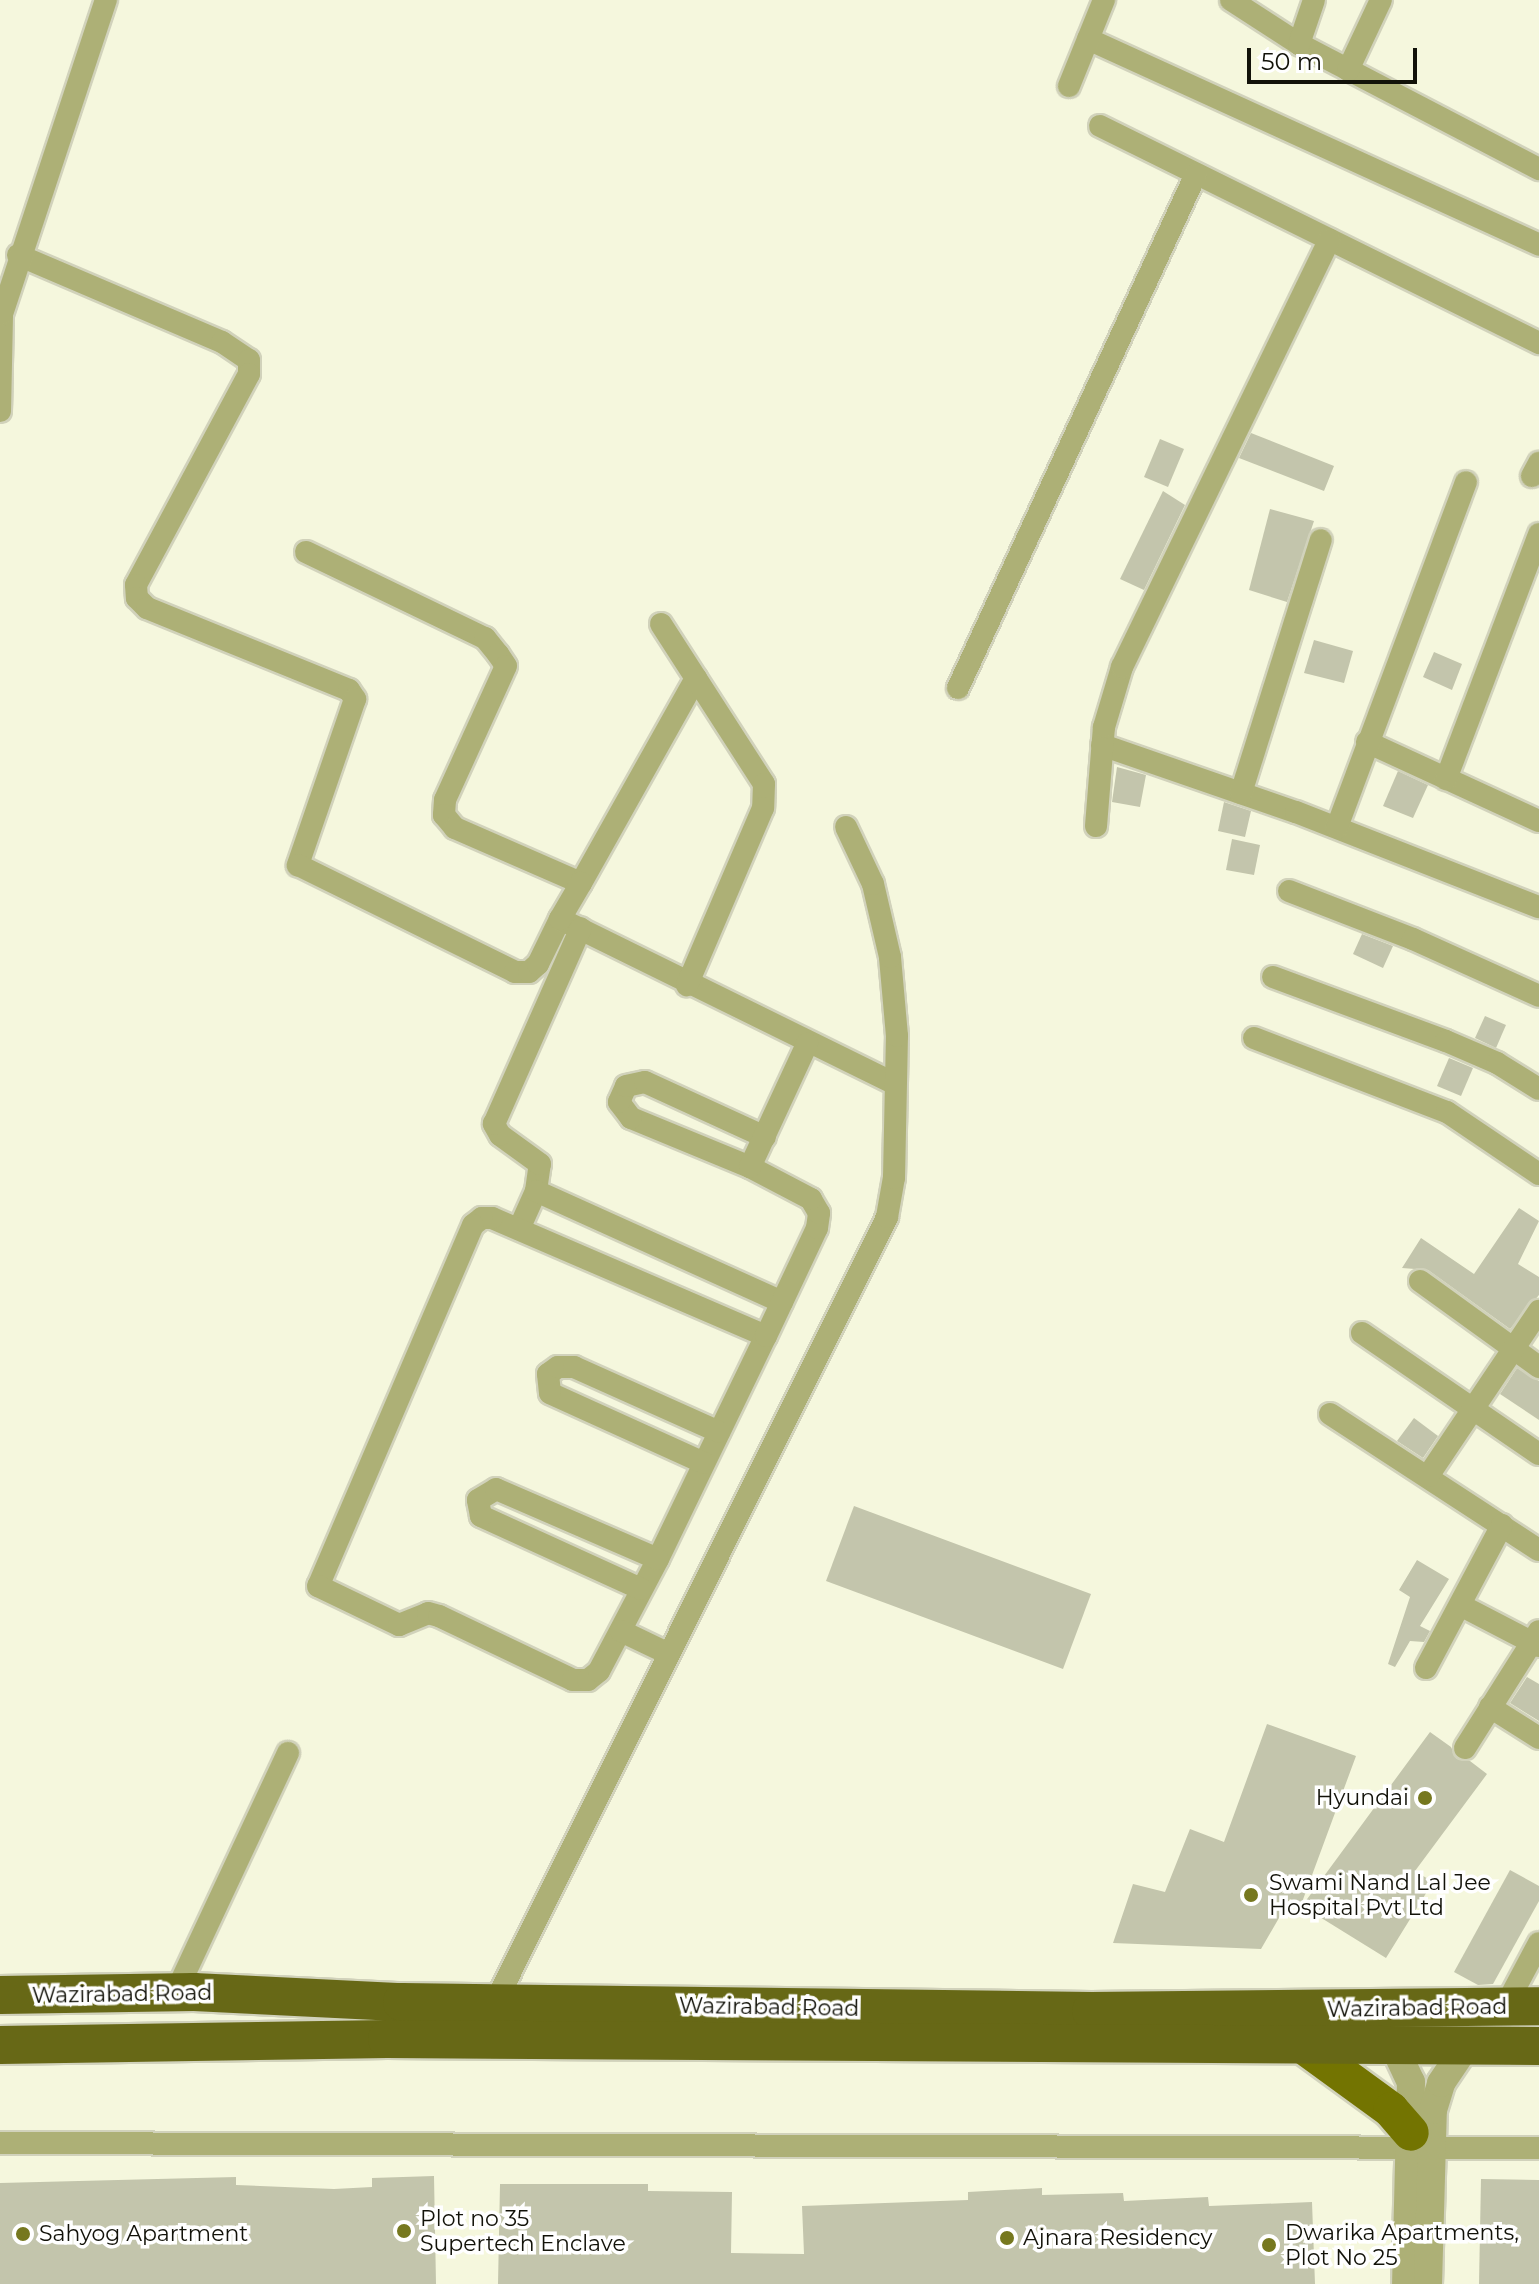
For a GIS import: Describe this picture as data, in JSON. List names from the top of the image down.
{
  "streets": {
    "highway": ["Wazirabad Road"]
  },
  "places": [
    "Hyundai",
    "Swami Nand Lal Jee Hospital Pvt Ltd",
    "Plot no 35 Supertech Enclave",
    "Sahyog Apartment",
    "Ajnara Residency",
    "Dwarika Apartments, Plot No 25"
  ],
  "scale_bar": "50 m"
}
